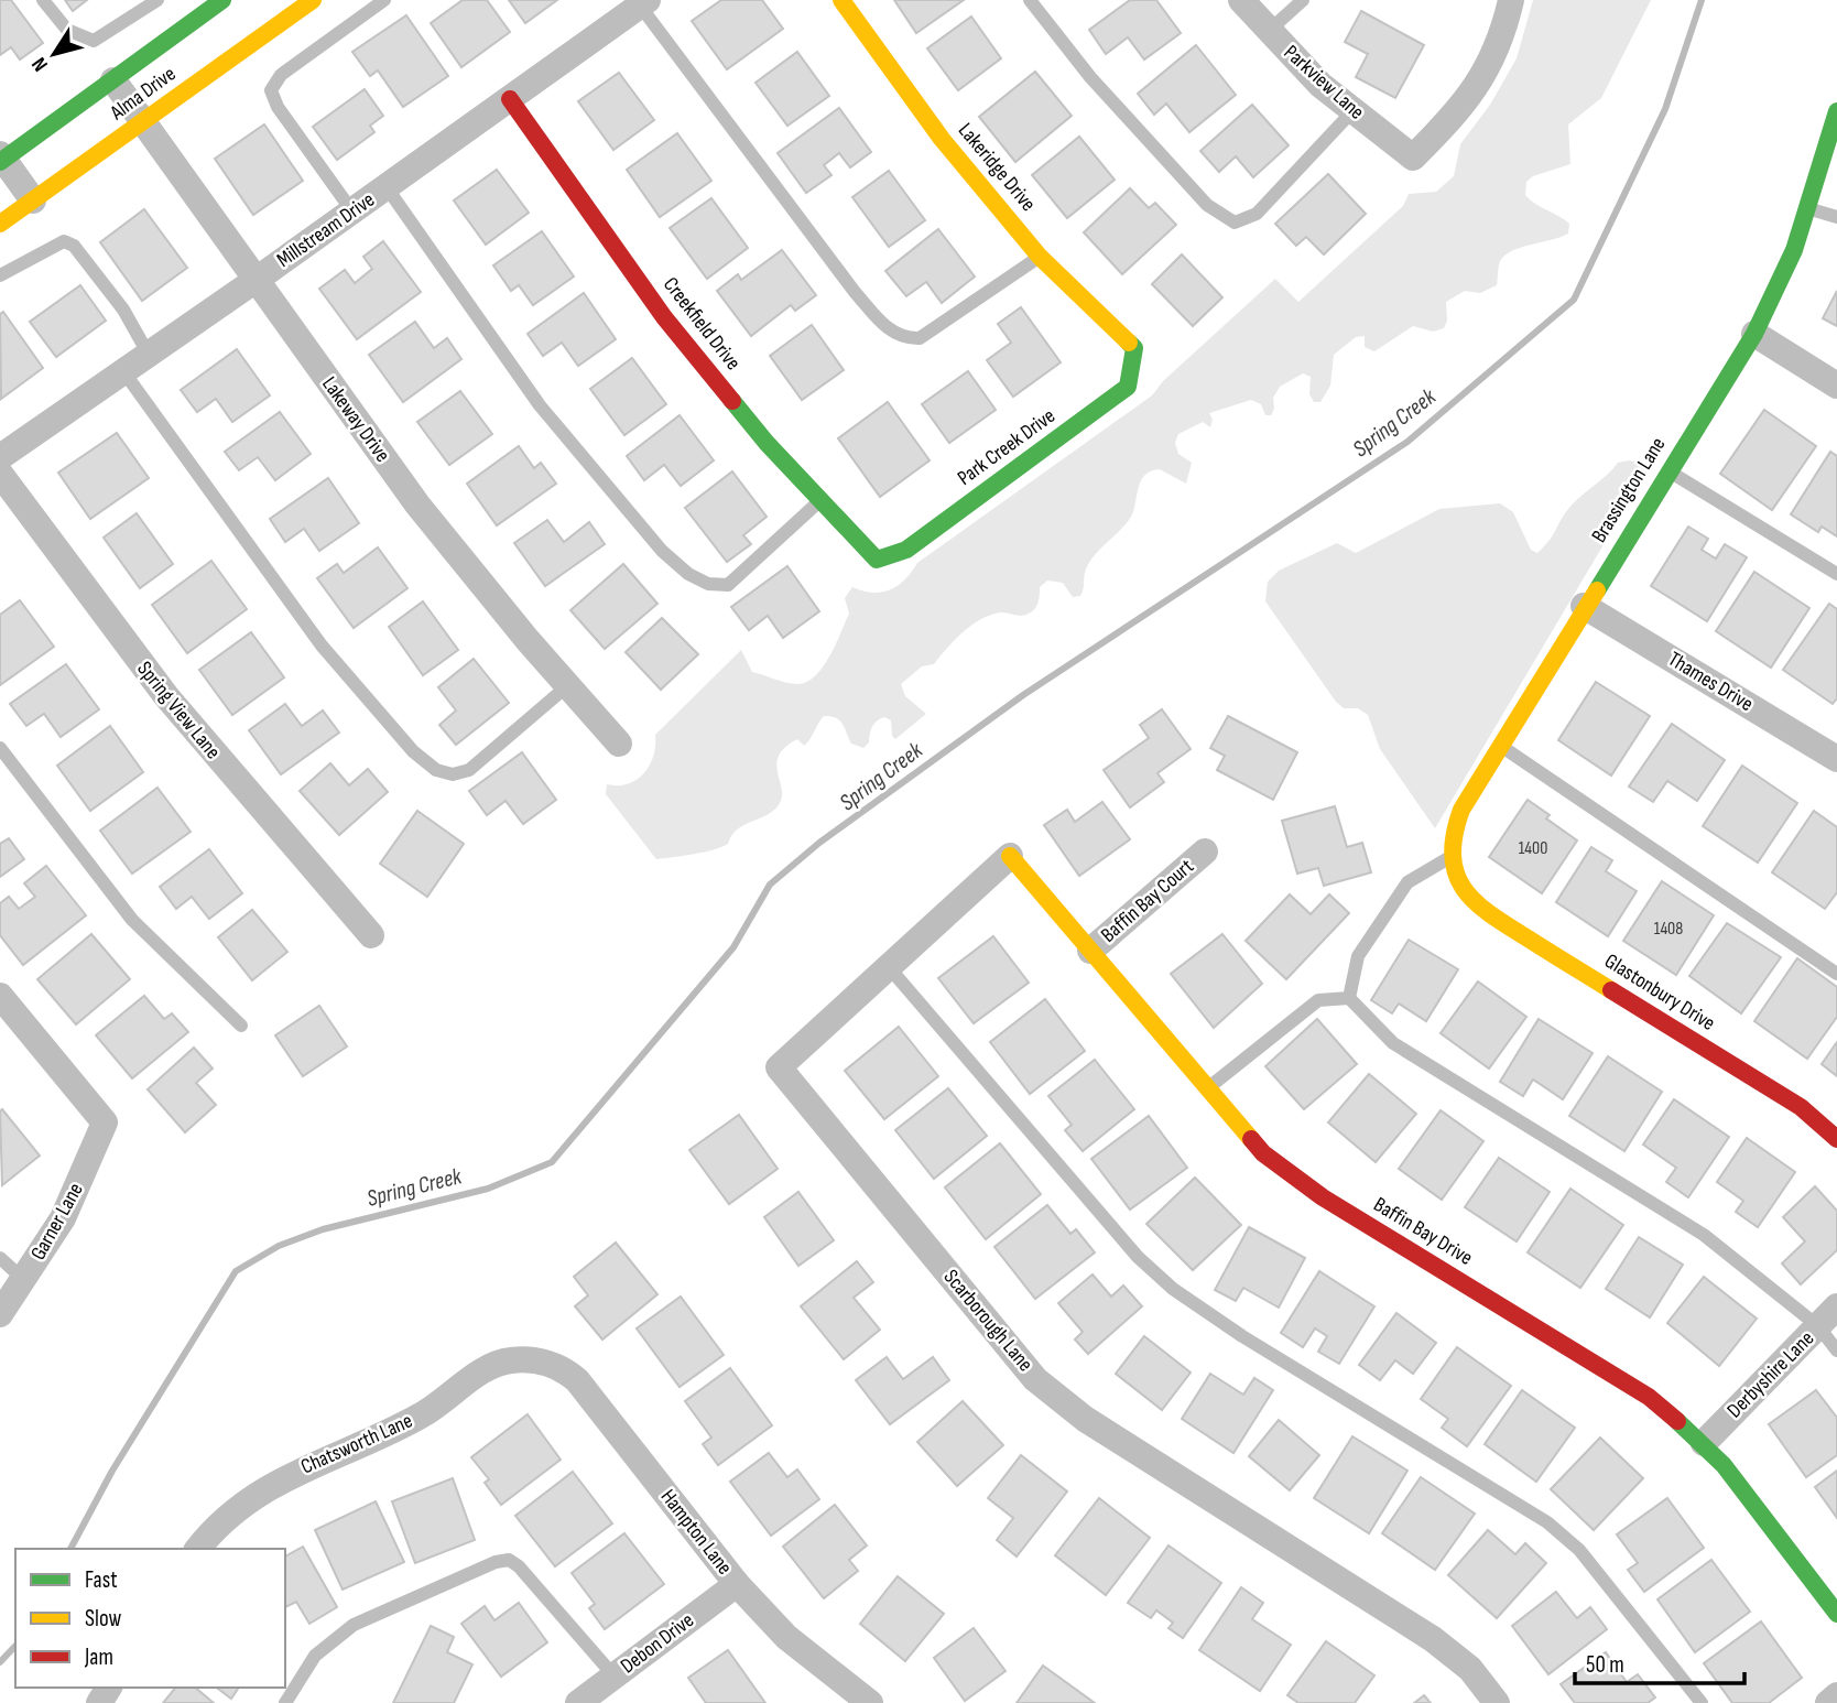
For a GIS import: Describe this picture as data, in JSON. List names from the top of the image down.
{
  "streets": {
    "street": [
      "Parkview Lane",
      "Alma Drive",
      "Lakeridge Drive",
      "Millstream Drive",
      "Creekfield Drive",
      "Lakeway Drive",
      "Park Creek Drive",
      "Brassington Lane",
      "Thames Drive",
      "Spring View Lane",
      "Baffin Bay Court",
      "Glastonbury Drive",
      "Garner Lane",
      "Baffin Bay Drive",
      "Scarborough Lane",
      "Derbyshire Lane",
      "Chatsworth Lane",
      "Hampton Lane",
      "Debon Drive"
    ]
  },
  "crossings": [
    ["Alma Drive", "Lakeway Drive"],
    ["Lakeridge Drive", "Park Creek Drive"],
    ["Millstream Drive", "Creekfield Drive"],
    ["Millstream Drive", "Lakeway Drive"],
    ["Creekfield Drive", "Park Creek Drive"],
    ["Brassington Lane", "Thames Drive"],
    ["Brassington Lane", "Glastonbury Drive"],
    ["Baffin Bay Court", "Baffin Bay Drive"],
    ["Baffin Bay Drive", "Scarborough Lane"],
    ["Baffin Bay Drive", "Derbyshire Lane"],
    ["Chatsworth Lane", "Hampton Lane"],
    ["Hampton Lane", "Debon Drive"]
  ],
  "water": ["Spring Creek"],
  "house_numbers": ["1400", "1408"],
  "legend": ["Fast", "Slow", "Jam"],
  "scale_bar": "50 m",
  "north": "bottom left"
}
